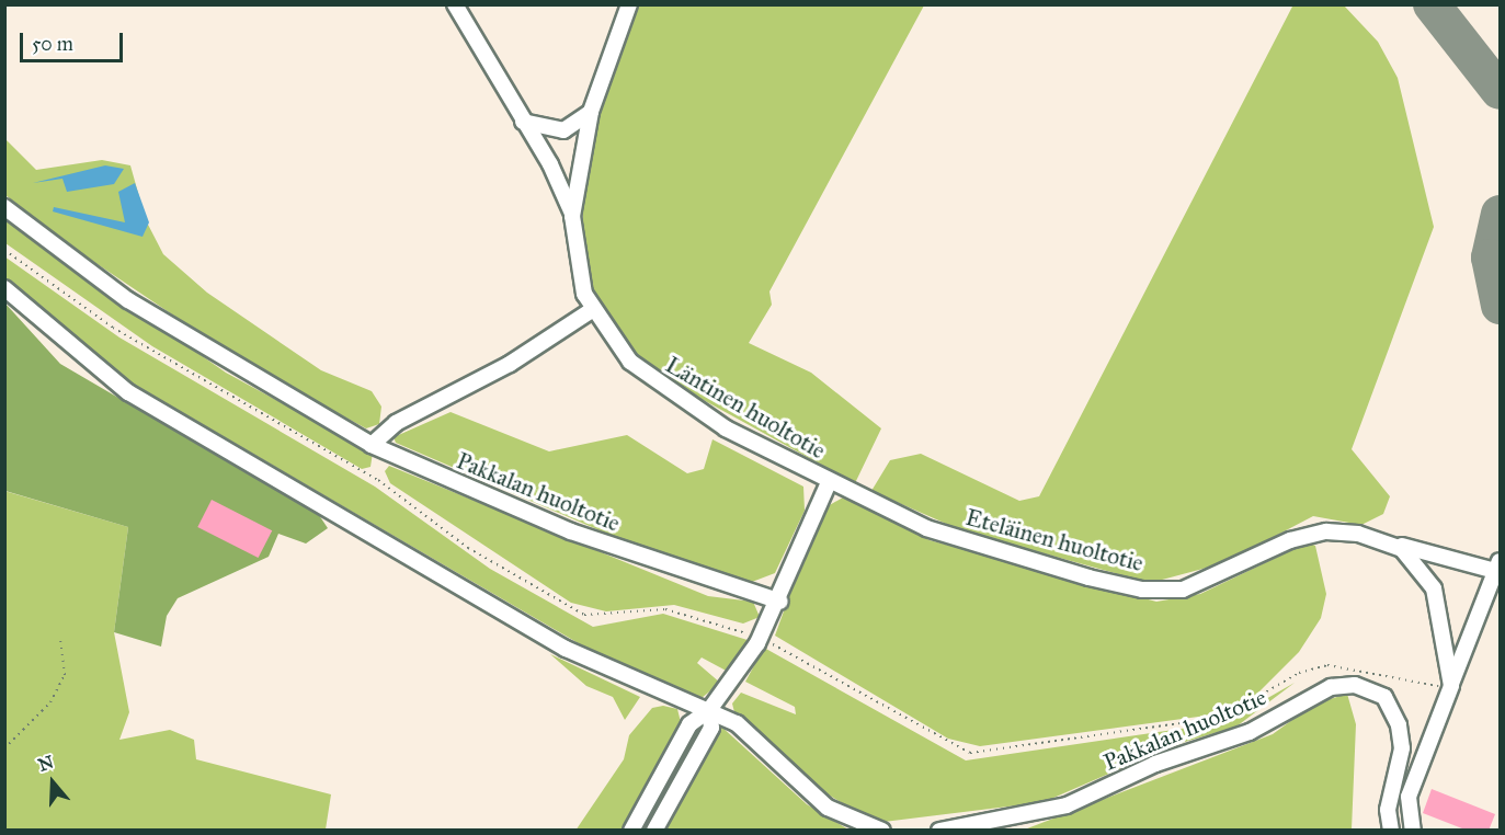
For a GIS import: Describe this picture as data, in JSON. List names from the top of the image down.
{
  "streets": {
    "street": ["Läntinen huoltotie", "Pakkalan huoltotie", "Eteläinen huoltotie"]
  },
  "crossings": [
    ["Läntinen huoltotie", "Eteläinen huoltotie"]
  ],
  "scale_bar": "50 m",
  "north": "top"
}
